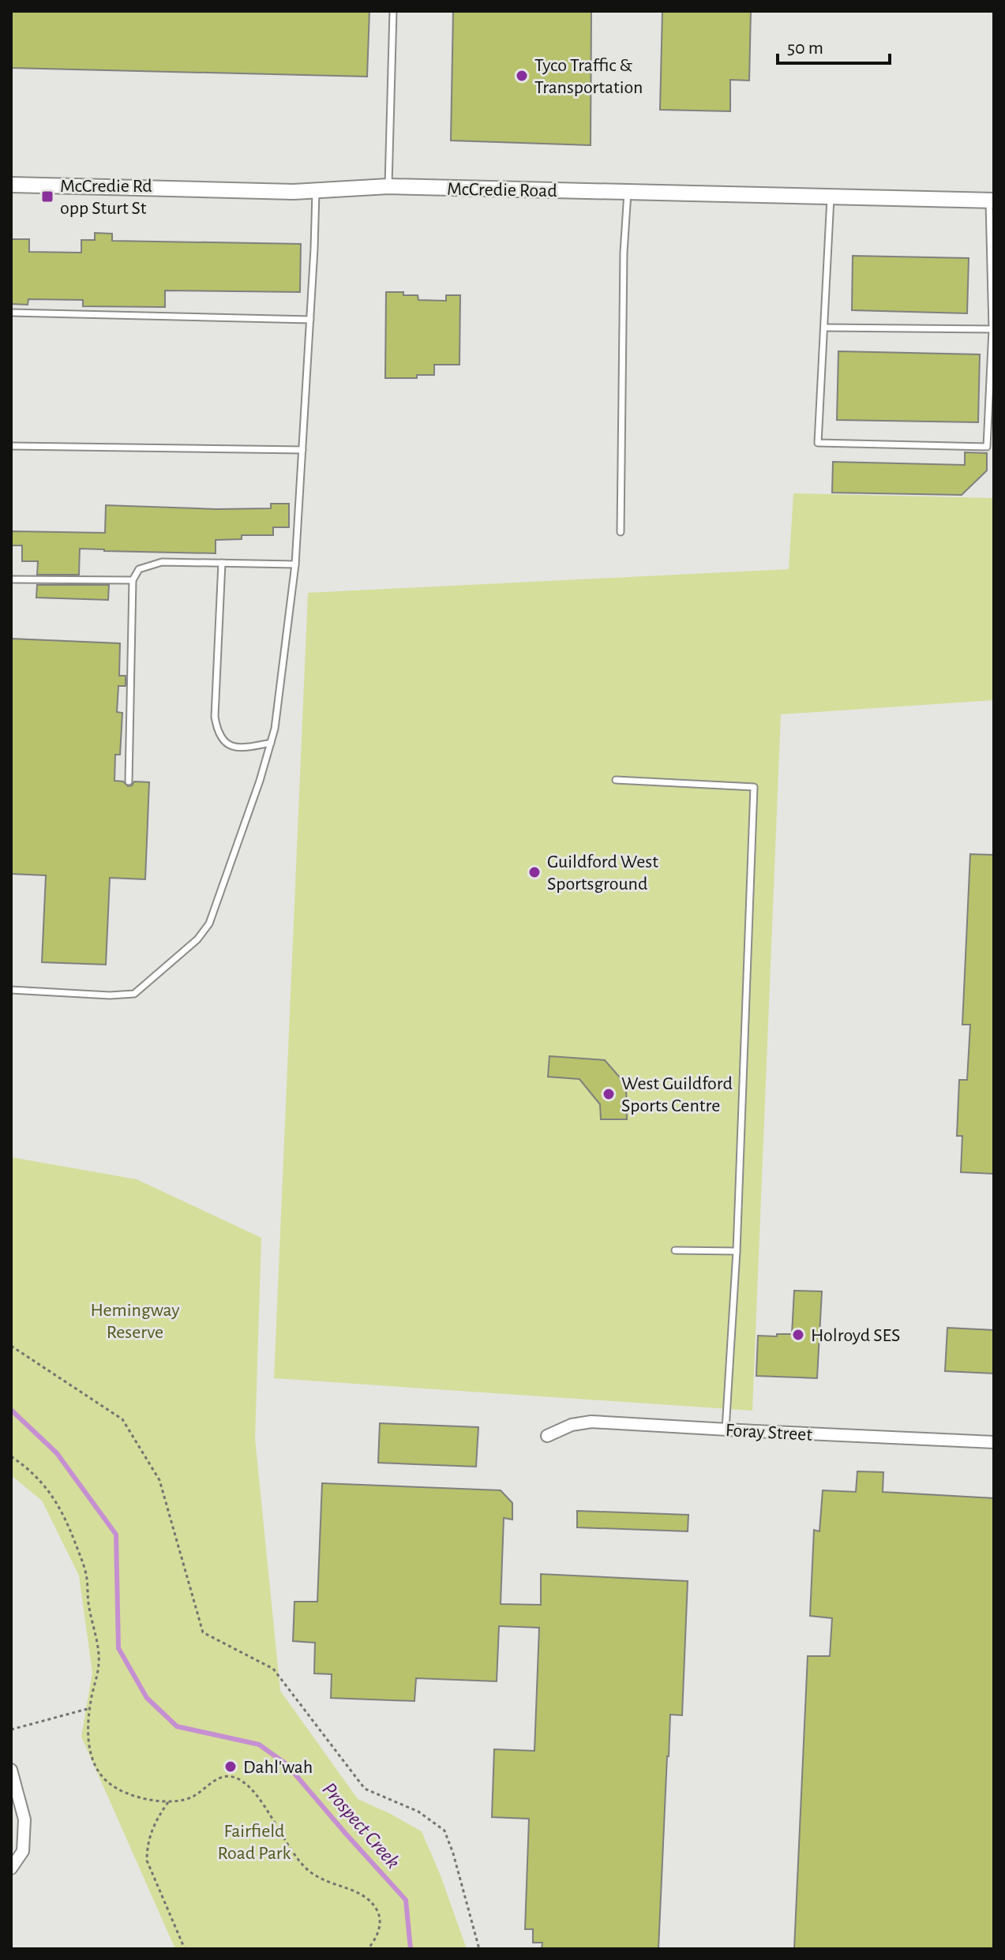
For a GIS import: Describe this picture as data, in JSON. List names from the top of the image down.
{
  "streets": {
    "street": ["McCredie Road", "Foray Street"]
  },
  "water": ["Prospect Creek"],
  "parks": ["Hemingway Reserve", "Fairfield Road Park"],
  "places": {
    "other": [
      "Tyco Traffic & Transportation",
      "Guildford West Sportsground",
      "West Guildford Sports Centre",
      "Holroyd SES",
      "Dahl'wah"
    ],
    "transit": ["McCredie Rd opp Sturt St"]
  },
  "scale_bar": "50 m"
}
